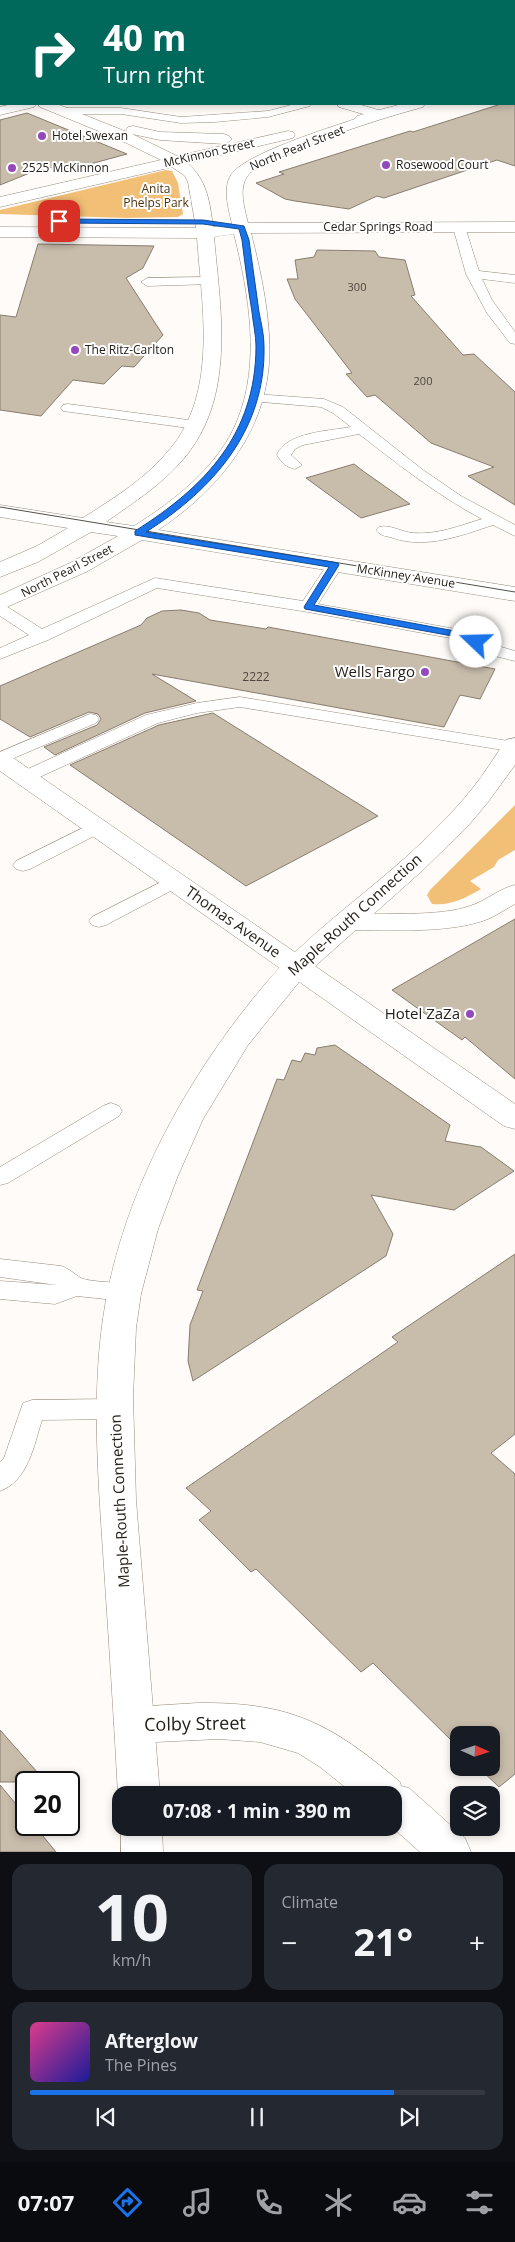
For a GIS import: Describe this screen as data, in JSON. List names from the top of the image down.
{
  "streets": {
    "main road": [
      "North Pearl Street",
      "McKinnon Street",
      "Cedar Springs Road",
      "McKinney Avenue",
      "Maple-Routh Connection",
      "Thomas Avenue",
      "Colby Street"
    ]
  },
  "crossings": [
    ["North Pearl Street", "McKinnon Street"],
    ["North Pearl Street", "Cedar Springs Road"],
    ["North Pearl Street", "McKinney Avenue"],
    ["Maple-Routh Connection", "Thomas Avenue"],
    ["Maple-Routh Connection", "Colby Street"]
  ],
  "parks": ["Anita Phelps Park"],
  "places": [
    "Hotel Swexan",
    "Rosewood Court",
    "2525 McKinnon",
    "The Ritz-Carlton",
    "Wells Fargo",
    "Hotel ZaZa"
  ],
  "house_numbers": ["300", "200", "2222"],
  "north": "right",
  "page": {
    "turn": ["40 m", "Turn right"],
    "limit": "20",
    "trip": "07:08 · 1 min · 390 m",
    "tile": [
      ["10", "km/h"],
      "Climate"
    ],
    "heat": ["−", "21°", "+"],
    "song": ["Afterglow", "The Pines"],
    "tabs": "07:07"
  }
}
